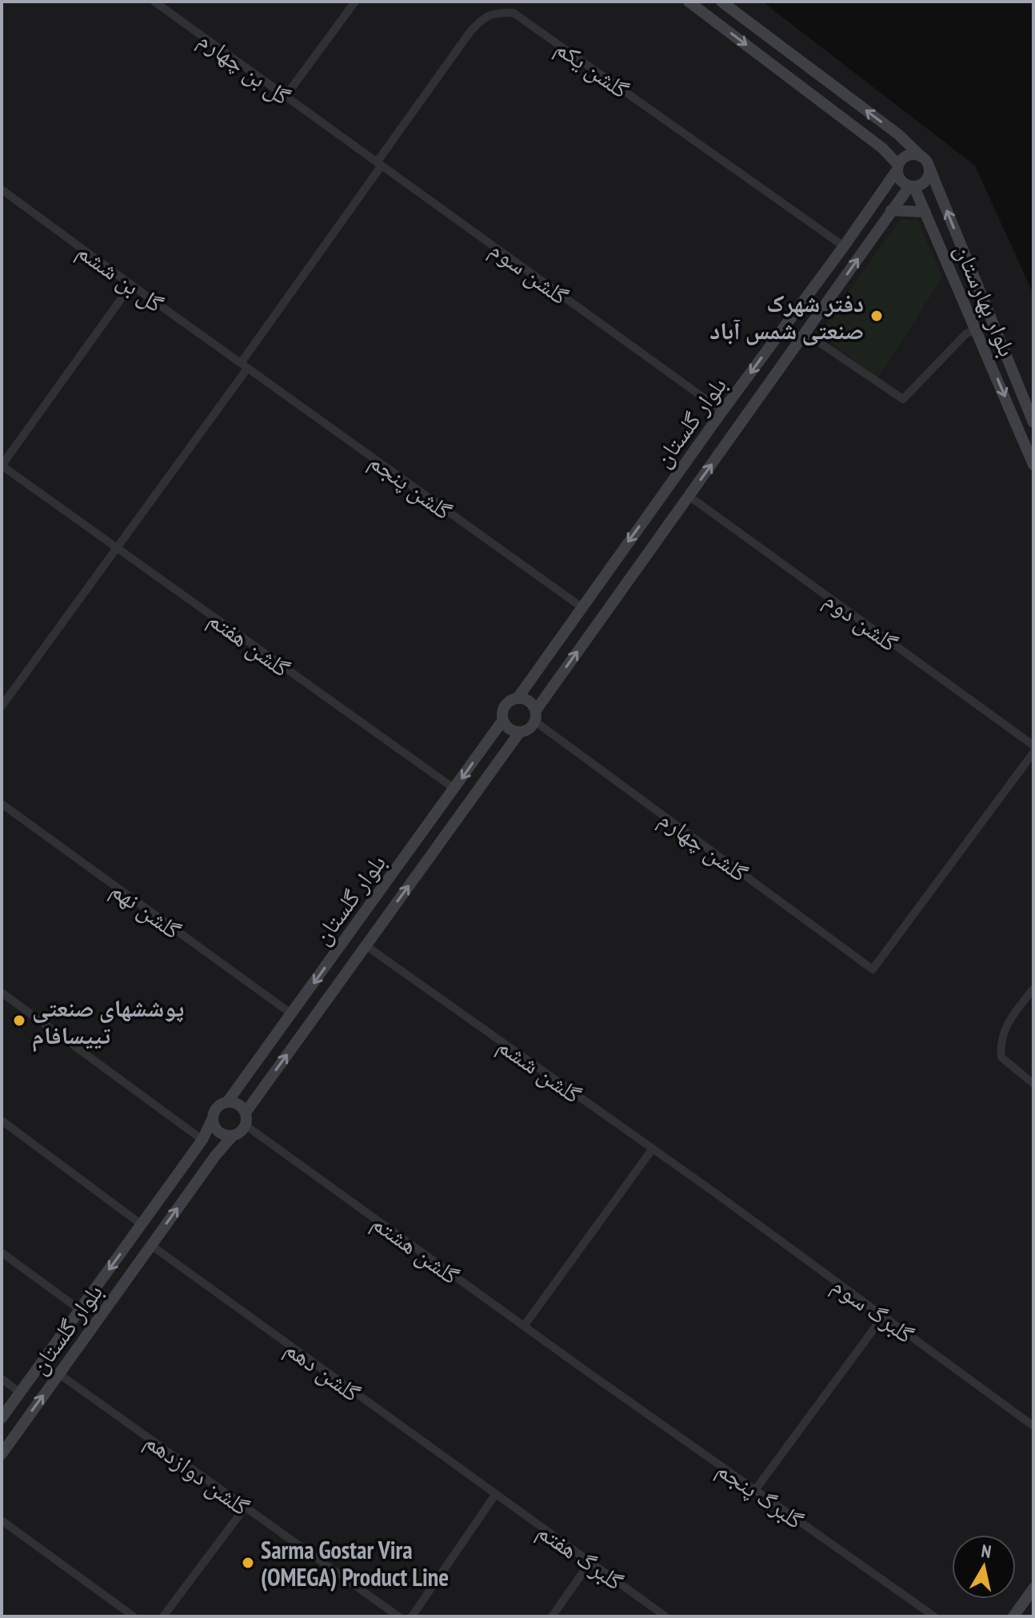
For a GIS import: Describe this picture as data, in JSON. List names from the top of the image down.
{
  "streets": {
    "street": [
      "گل بن چهارم",
      "گلشن یکم",
      "گلشن سوم",
      "گل بن ششم",
      "بلوار بهارستان",
      "بلوار گلستان",
      "گلشن پنجم",
      "گلشن دوم",
      "گلشن هفتم",
      "گلشن چهارم",
      "گلشن نهم",
      "گلشن ششم",
      "گلشن هشتم",
      "گلبرگ سوم",
      "گلشن دهم",
      "گلشن دوازدهم",
      "گلبرگ پنجم",
      "گلبرگ هفتم"
    ]
  },
  "crossings": [
    ["گل بن چهارم", "گلشن سوم"],
    ["گلشن یکم", "گلشن سوم"],
    ["گلشن یکم", "گل بن ششم"],
    ["گلشن یکم", "بلوار گلستان"],
    ["گلشن یکم", "گلشن پنجم"],
    ["گلشن یکم", "گلشن هفتم"],
    ["گلشن سوم", "بلوار گلستان"],
    ["گل بن ششم", "گلشن پنجم"],
    ["بلوار بهارستان", "بلوار گلستان"],
    ["بلوار گلستان", "گلشن پنجم"],
    ["بلوار گلستان", "گلشن دوم"],
    ["بلوار گلستان", "گلشن هفتم"],
    ["بلوار گلستان", "گلشن چهارم"],
    ["بلوار گلستان", "گلشن نهم"],
    ["بلوار گلستان", "گلشن ششم"],
    ["بلوار گلستان", "گلشن هشتم"],
    ["بلوار گلستان", "گلشن دهم"],
    ["بلوار گلستان", "گلشن دوازدهم"],
    ["گلشن ششم", "گلبرگ سوم"],
    ["گلشن هشتم", "گلبرگ پنجم"],
    ["گلشن دهم", "گلبرگ هفتم"]
  ],
  "places": ["دفتر شهرک صنعتی شمس آباد", "پوششهای صنعتی تییسافام", "Sarma Gostar Vira (OMEGA) Product Line"],
  "north": "top"
}
